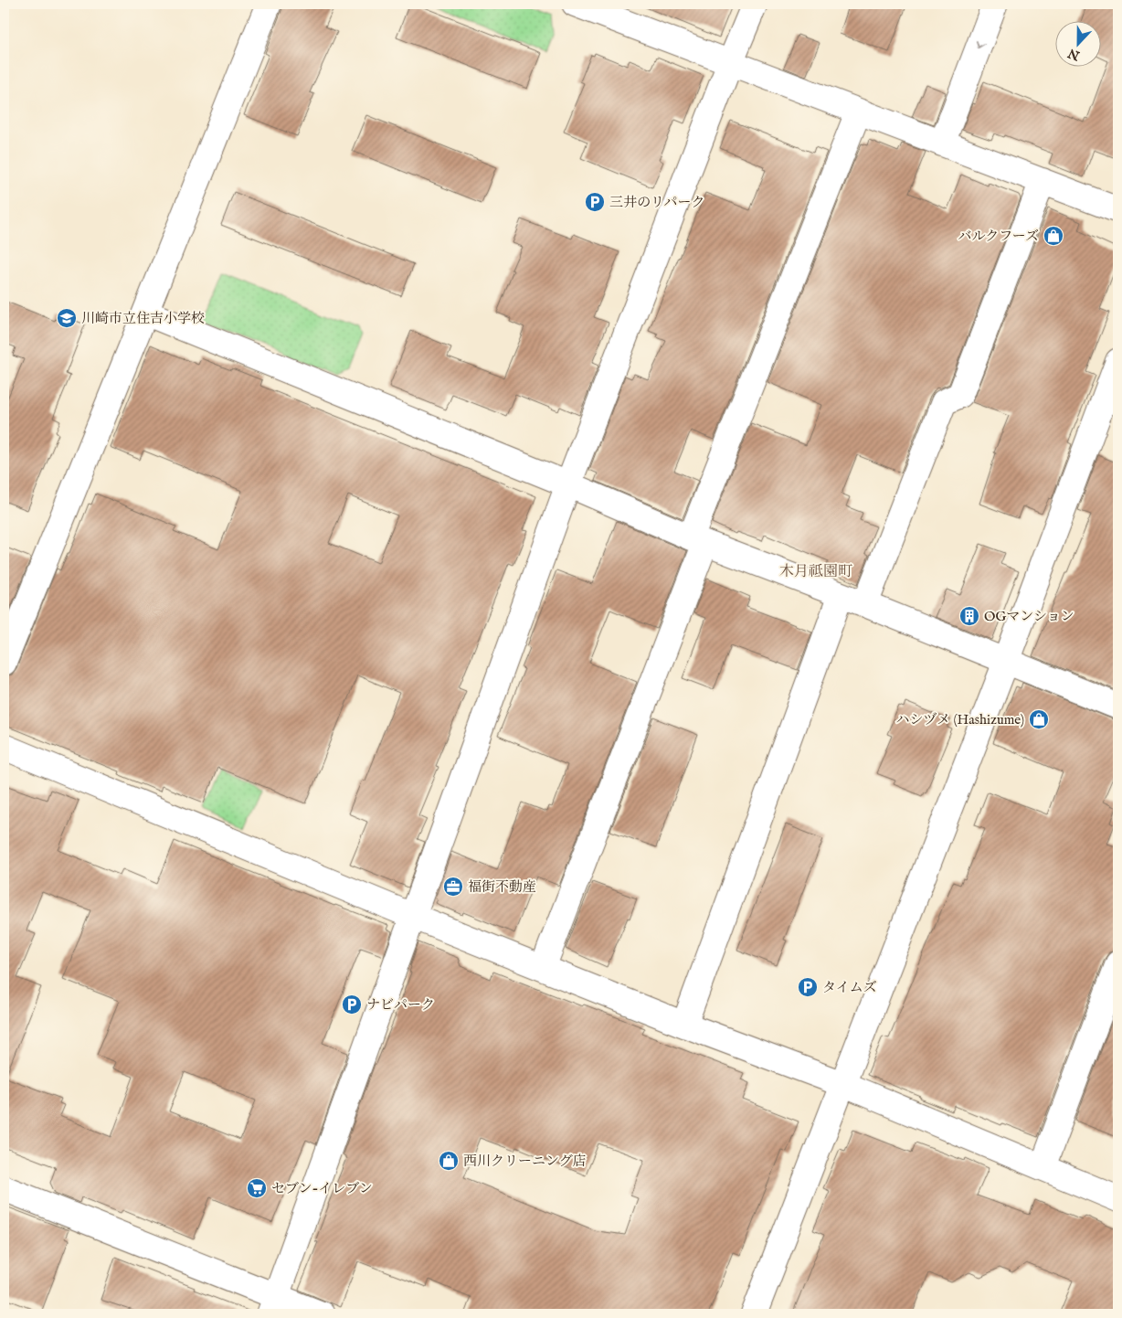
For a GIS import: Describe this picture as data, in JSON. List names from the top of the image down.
{
  "districts": ["木月祗園町"],
  "places": {
    "parking": ["三井のリパーク", "タイムズ", "ナビパーク"],
    "shop": ["バルクフーズ", "ハシヅメ (Hashizume)", "西川クリーニング店"],
    "school or university": ["川崎市立住吉小学校"],
    "building": ["OGマンション"],
    "office": ["福街不動産"],
    "supermarket": ["セブン-イレブン"]
  },
  "north": "bottom"
}
